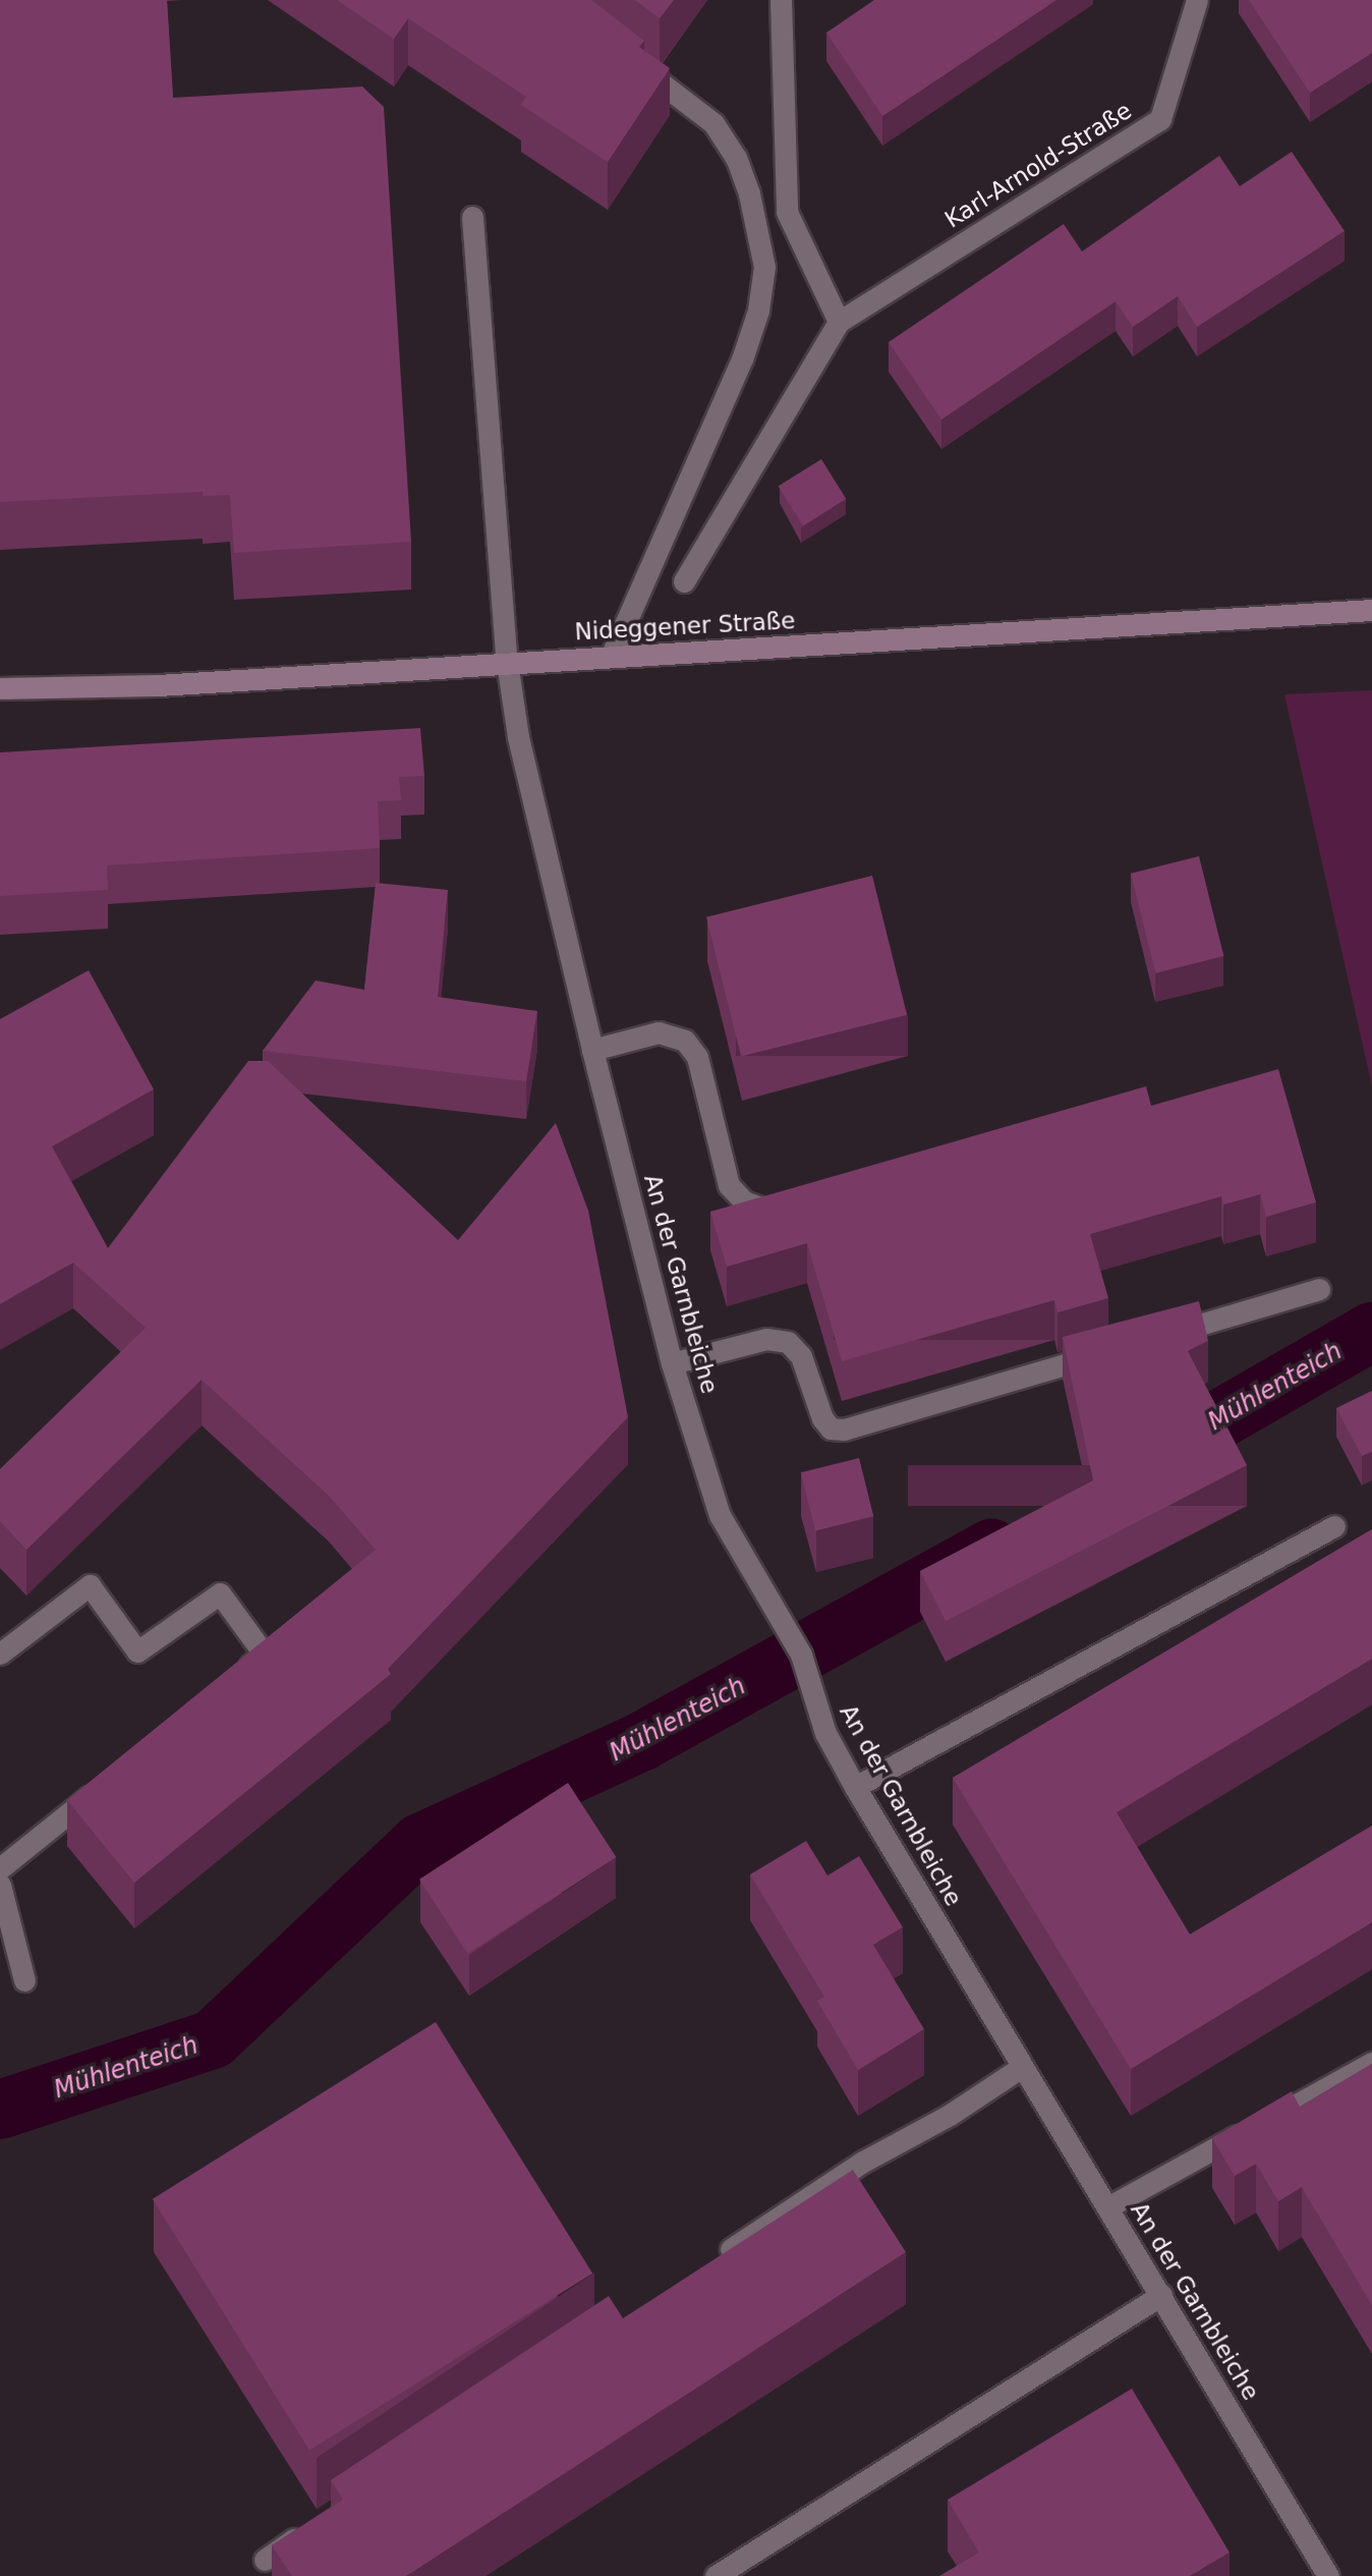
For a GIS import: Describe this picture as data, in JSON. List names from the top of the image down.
{
  "streets": {
    "main road": ["Nideggener Straße"],
    "street": ["Karl-Arnold-Straße", "An der Garnbleiche"]
  },
  "crossings": [
    ["Nideggener Straße", "An der Garnbleiche"]
  ],
  "water": ["Mühlenteich"]
}
